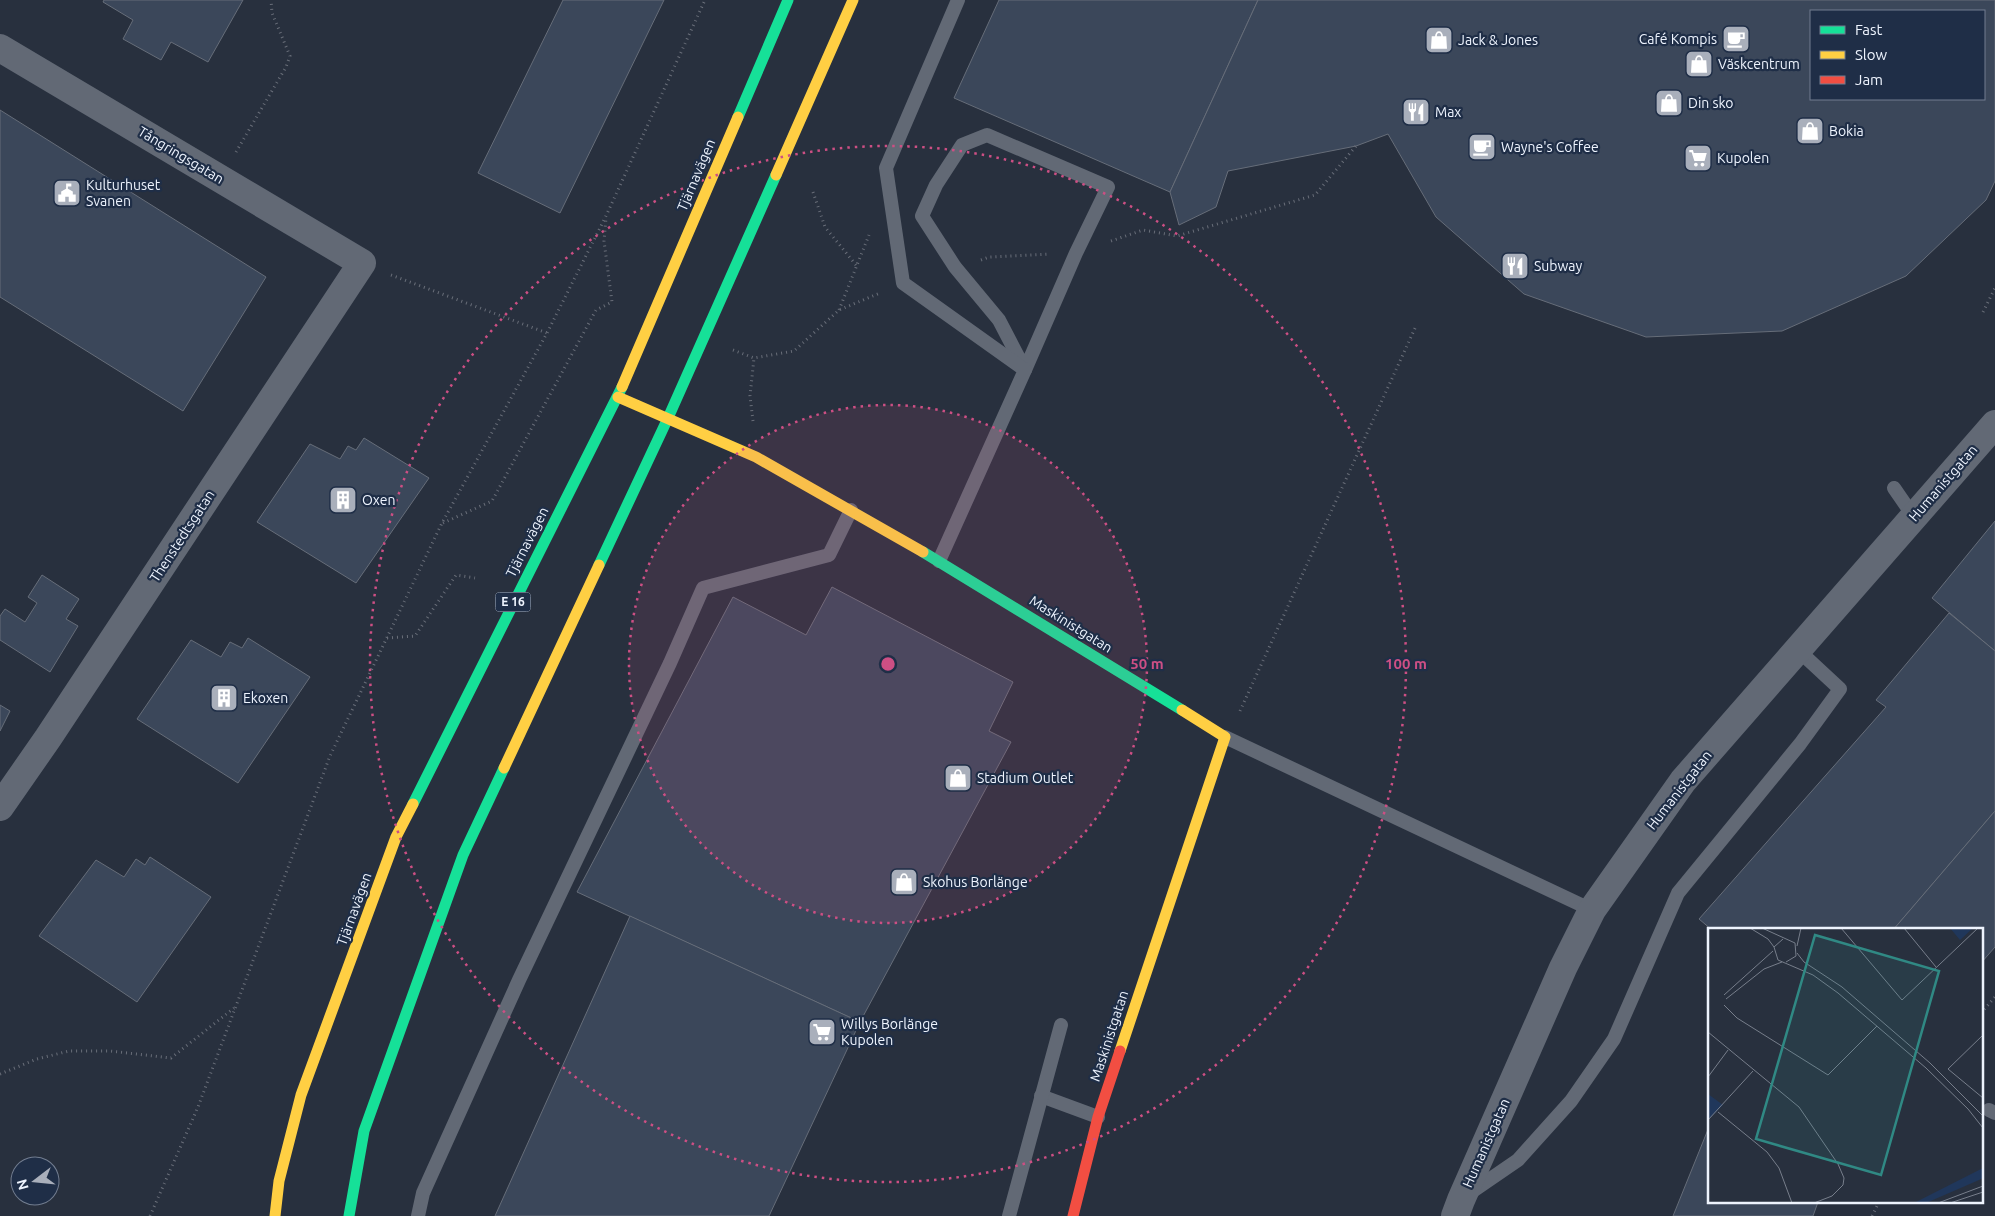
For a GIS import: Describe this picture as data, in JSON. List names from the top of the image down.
{
  "streets": {
    "main road": ["Tjärnavägen", "E 16", "Maskinistgatan"],
    "street": ["Tångringsgatan", "Humanistgatan", "Thenstedtsgatan"]
  },
  "crossings": [
    ["Tångringsgatan", "Thenstedtsgatan"],
    ["Tjärnavägen", "Maskinistgatan"]
  ],
  "places": {
    "cafe": ["Café Kompis", "Wayne's Coffee"],
    "shop": [
      "Jack & Jones",
      "Väskcentrum",
      "Din sko",
      "Bokia",
      "Stadium Outlet",
      "Skohus Borlänge"
    ],
    "restaurant": ["Max", "Subway"],
    "supermarket": ["Kupolen", "Willys Borlänge Kupolen"],
    "public building": ["Kulturhuset Svanen"],
    "building": ["Oxen", "Ekoxen"]
  },
  "legend": ["Fast", "Slow", "Jam"],
  "north": "left",
  "rings": ["50 m", "100 m"]
}
